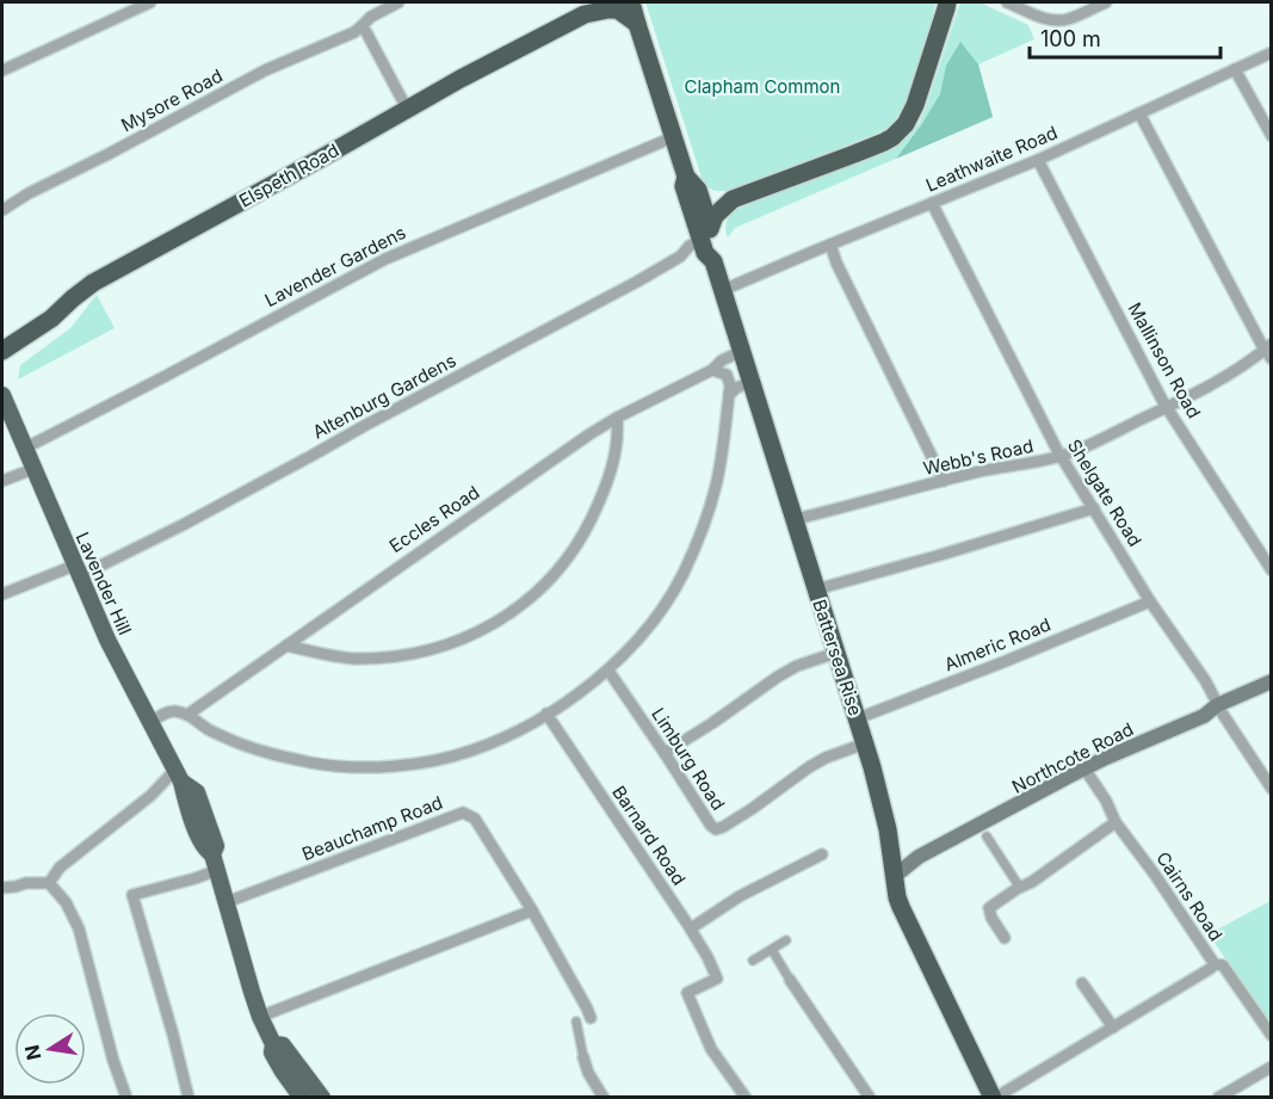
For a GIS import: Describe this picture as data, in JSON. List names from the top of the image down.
{
  "streets": {
    "highway": ["Elspeth Road", "Battersea Rise"],
    "main road": ["Lavender Hill", "Northcote Road"],
    "street": [
      "Mysore Road",
      "Leathwaite Road",
      "Lavender Gardens",
      "Mallinson Road",
      "Altenburg Gardens",
      "Webb's Road",
      "Shelgate Road",
      "Eccles Road",
      "Almeric Road",
      "Limburg Road",
      "Beauchamp Road",
      "Barnard Road",
      "Cairns Road"
    ]
  },
  "crossings": [
    ["Leathwaite Road", "Mallinson Road"],
    ["Leathwaite Road", "Shelgate Road"],
    ["Leathwaite Road", "Battersea Rise"],
    ["Elspeth Road", "Battersea Rise"],
    ["Lavender Gardens", "Lavender Hill"],
    ["Lavender Gardens", "Battersea Rise"],
    ["Mallinson Road", "Webb's Road"],
    ["Altenburg Gardens", "Lavender Hill"],
    ["Altenburg Gardens", "Battersea Rise"],
    ["Webb's Road", "Shelgate Road"],
    ["Webb's Road", "Battersea Rise"],
    ["Shelgate Road", "Almeric Road"],
    ["Shelgate Road", "Northcote Road"],
    ["Eccles Road", "Battersea Rise"],
    ["Lavender Hill", "Beauchamp Road"],
    ["Almeric Road", "Battersea Rise"],
    ["Battersea Rise", "Northcote Road"],
    ["Battersea Rise", "Limburg Road"],
    ["Northcote Road", "Cairns Road"]
  ],
  "parks": ["Clapham Common"],
  "scale_bar": "100 m",
  "north": "left"
}
